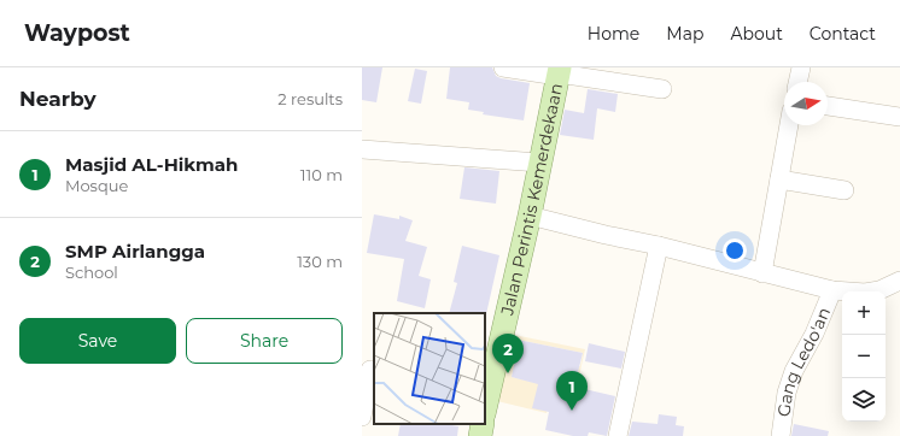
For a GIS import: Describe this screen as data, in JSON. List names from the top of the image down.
{
  "streets": {
    "main road": ["Jalan Perintis Kemerdekaan"],
    "street": ["Gang Ledo'an"]
  },
  "north": "right",
  "page": {
    "header": "Waypost",
    "nav": [
      "Home",
      "Map",
      "About",
      "Contact"
    ],
    "heading": ["Nearby", "2 results"],
    "list": [
      {
        "mark": "1",
        "name": "Masjid AL-Hikmah",
        "note": "Mosque",
        "value": "110 m"
      },
      {
        "mark": "2",
        "name": "SMP Airlangga",
        "note": "School",
        "value": "130 m"
      }
    ],
    "map_buttons": ["+", "−"],
    "buttons": ["Save", "Share"],
    "pins": ["2", "1"]
  }
}
